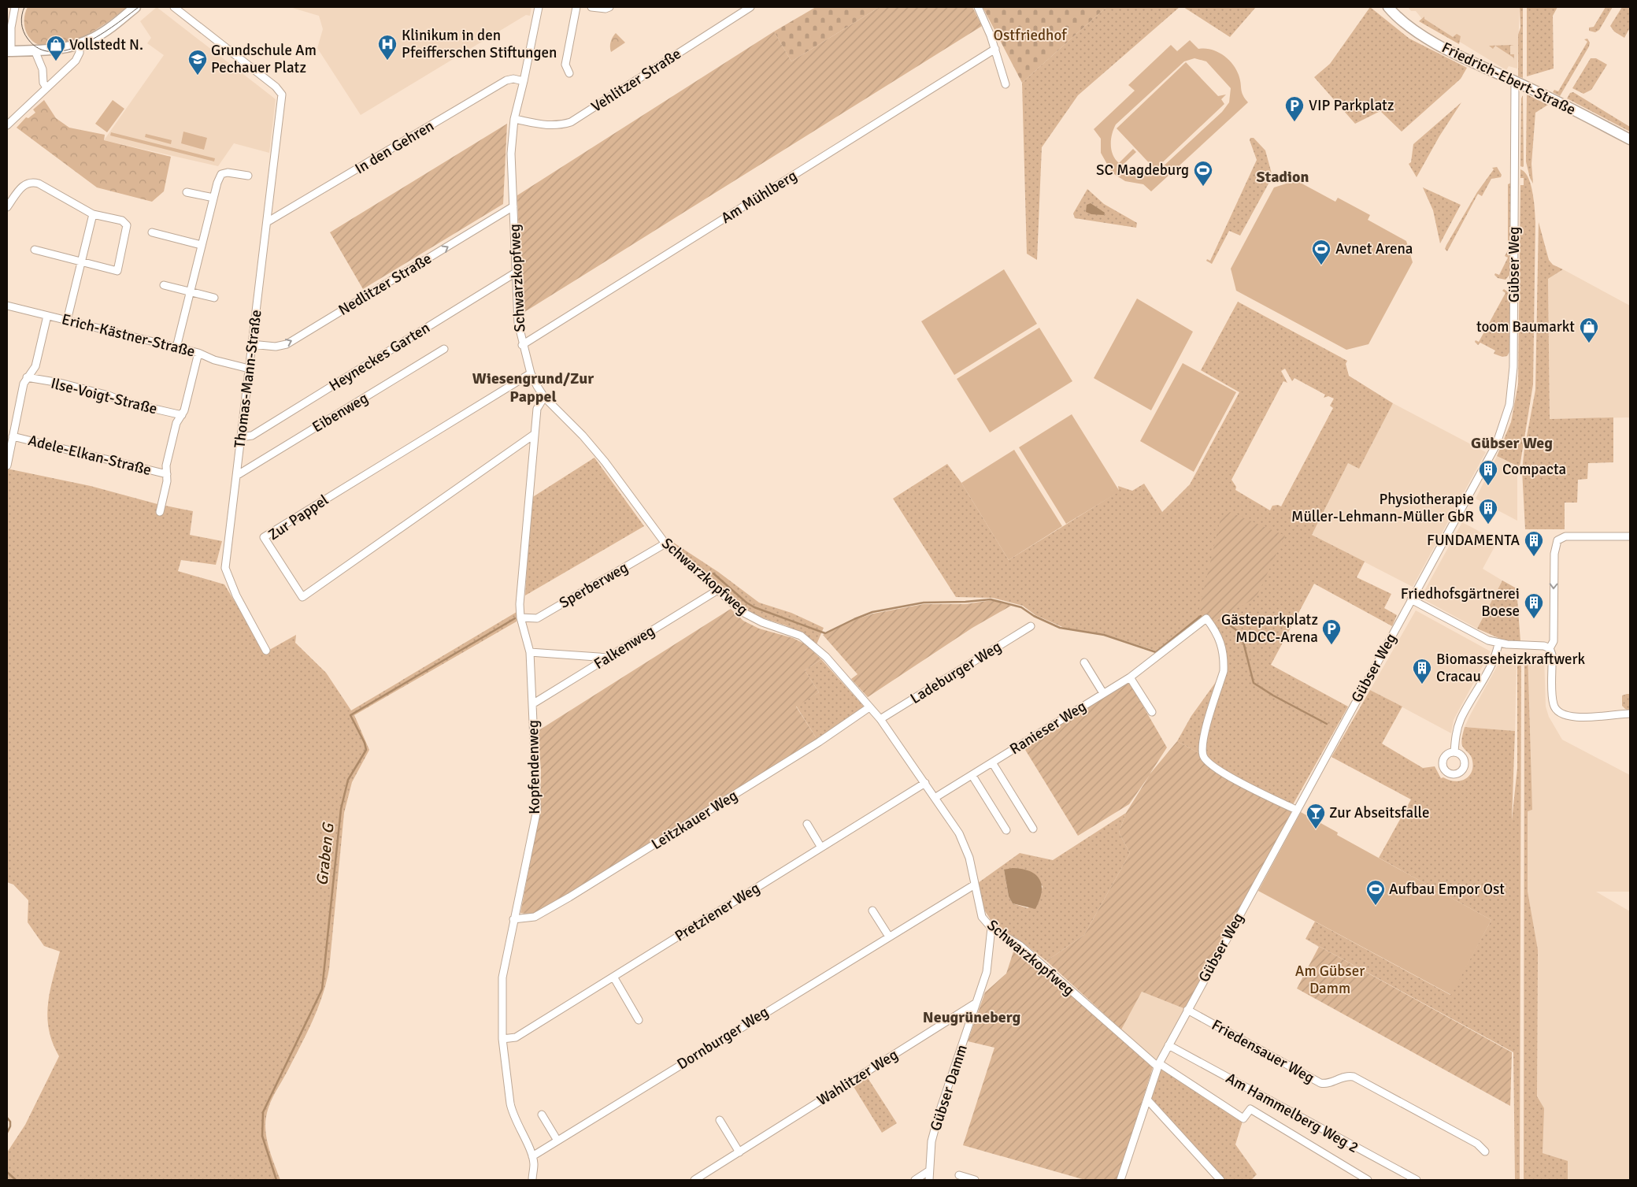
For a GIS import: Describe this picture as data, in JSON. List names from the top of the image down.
{
  "streets": {
    "street": [
      "Friedrich-Ebert-Straße",
      "Vehlitzer Straße",
      "In den Gehren",
      "Am Mühlberg",
      "Gübser Weg",
      "Schwarzkopfweg",
      "Nedlitzer Straße",
      "Erich-Kästner-Straße",
      "Heyneckes Garten",
      "Thomas-Mann-Straße",
      "Ilse-Voigt-Straße",
      "Eibenweg",
      "Adele-Elkan-Straße",
      "Zur Pappel",
      "Sperberweg",
      "Falkenweg",
      "Ladeburger Weg",
      "Ranieser Weg",
      "Kopfendenweg",
      "Leitzkauer Weg",
      "Pretziener Weg",
      "Dornburger Weg",
      "Friedensauer Weg",
      "Wahlitzer Weg",
      "Gübser Damm",
      "Am Hammelberg Weg 2"
    ]
  },
  "crossings": [
    ["Friedrich-Ebert-Straße", "Gübser Weg"],
    ["Vehlitzer Straße", "Schwarzkopfweg"],
    ["In den Gehren", "Schwarzkopfweg"],
    ["In den Gehren", "Thomas-Mann-Straße"],
    ["Am Mühlberg", "Schwarzkopfweg"],
    ["Gübser Weg", "Schwarzkopfweg"],
    ["Gübser Weg", "Ranieser Weg"],
    ["Gübser Weg", "Friedensauer Weg"],
    ["Gübser Weg", "Am Hammelberg Weg 2"],
    ["Schwarzkopfweg", "Nedlitzer Straße"],
    ["Schwarzkopfweg", "Heyneckes Garten"],
    ["Schwarzkopfweg", "Zur Pappel"],
    ["Schwarzkopfweg", "Sperberweg"],
    ["Schwarzkopfweg", "Falkenweg"],
    ["Schwarzkopfweg", "Ladeburger Weg"],
    ["Schwarzkopfweg", "Ranieser Weg"],
    ["Schwarzkopfweg", "Kopfendenweg"],
    ["Schwarzkopfweg", "Leitzkauer Weg"],
    ["Schwarzkopfweg", "Pretziener Weg"],
    ["Schwarzkopfweg", "Dornburger Weg"],
    ["Schwarzkopfweg", "Gübser Damm"],
    ["Nedlitzer Straße", "Thomas-Mann-Straße"],
    ["Erich-Kästner-Straße", "Thomas-Mann-Straße"],
    ["Heyneckes Garten", "Thomas-Mann-Straße"],
    ["Thomas-Mann-Straße", "Eibenweg"],
    ["Zur Pappel", "Kopfendenweg"],
    ["Sperberweg", "Kopfendenweg"],
    ["Falkenweg", "Kopfendenweg"],
    ["Kopfendenweg", "Leitzkauer Weg"],
    ["Kopfendenweg", "Pretziener Weg"],
    ["Kopfendenweg", "Dornburger Weg"],
    ["Wahlitzer Weg", "Gübser Damm"]
  ],
  "one_way": ["Nedlitzer Straße"],
  "districts": [
    "Stadion",
    "Wiesengrund/Zur Pappel",
    "Gübser Weg",
    "Neugrüneberg"
  ],
  "water": ["Graben G"],
  "parks": ["Ostfriedhof", "Am Gübser Damm"],
  "places": {
    "hospital": ["Klinikum in den Pfeifferschen Stiftungen"],
    "shop": ["Vollstedt N.", "toom Baumarkt"],
    "school or university": ["Grundschule Am Pechauer Platz"],
    "parking": ["VIP Parkplatz", "Gästeparkplatz MDCC-Arena"],
    "sports": ["SC Magdeburg", "Avnet Arena", "Aufbau Empor Ost"],
    "building": [
      "Compacta",
      "Physiotherapie Müller-Lehmann-Müller GbR",
      "FUNDAMENTA",
      "Friedhofsgärtnerei Boese",
      "Biomasseheizkraftwerk Cracau"
    ],
    "bar": ["Zur Abseitsfalle"]
  }
}
